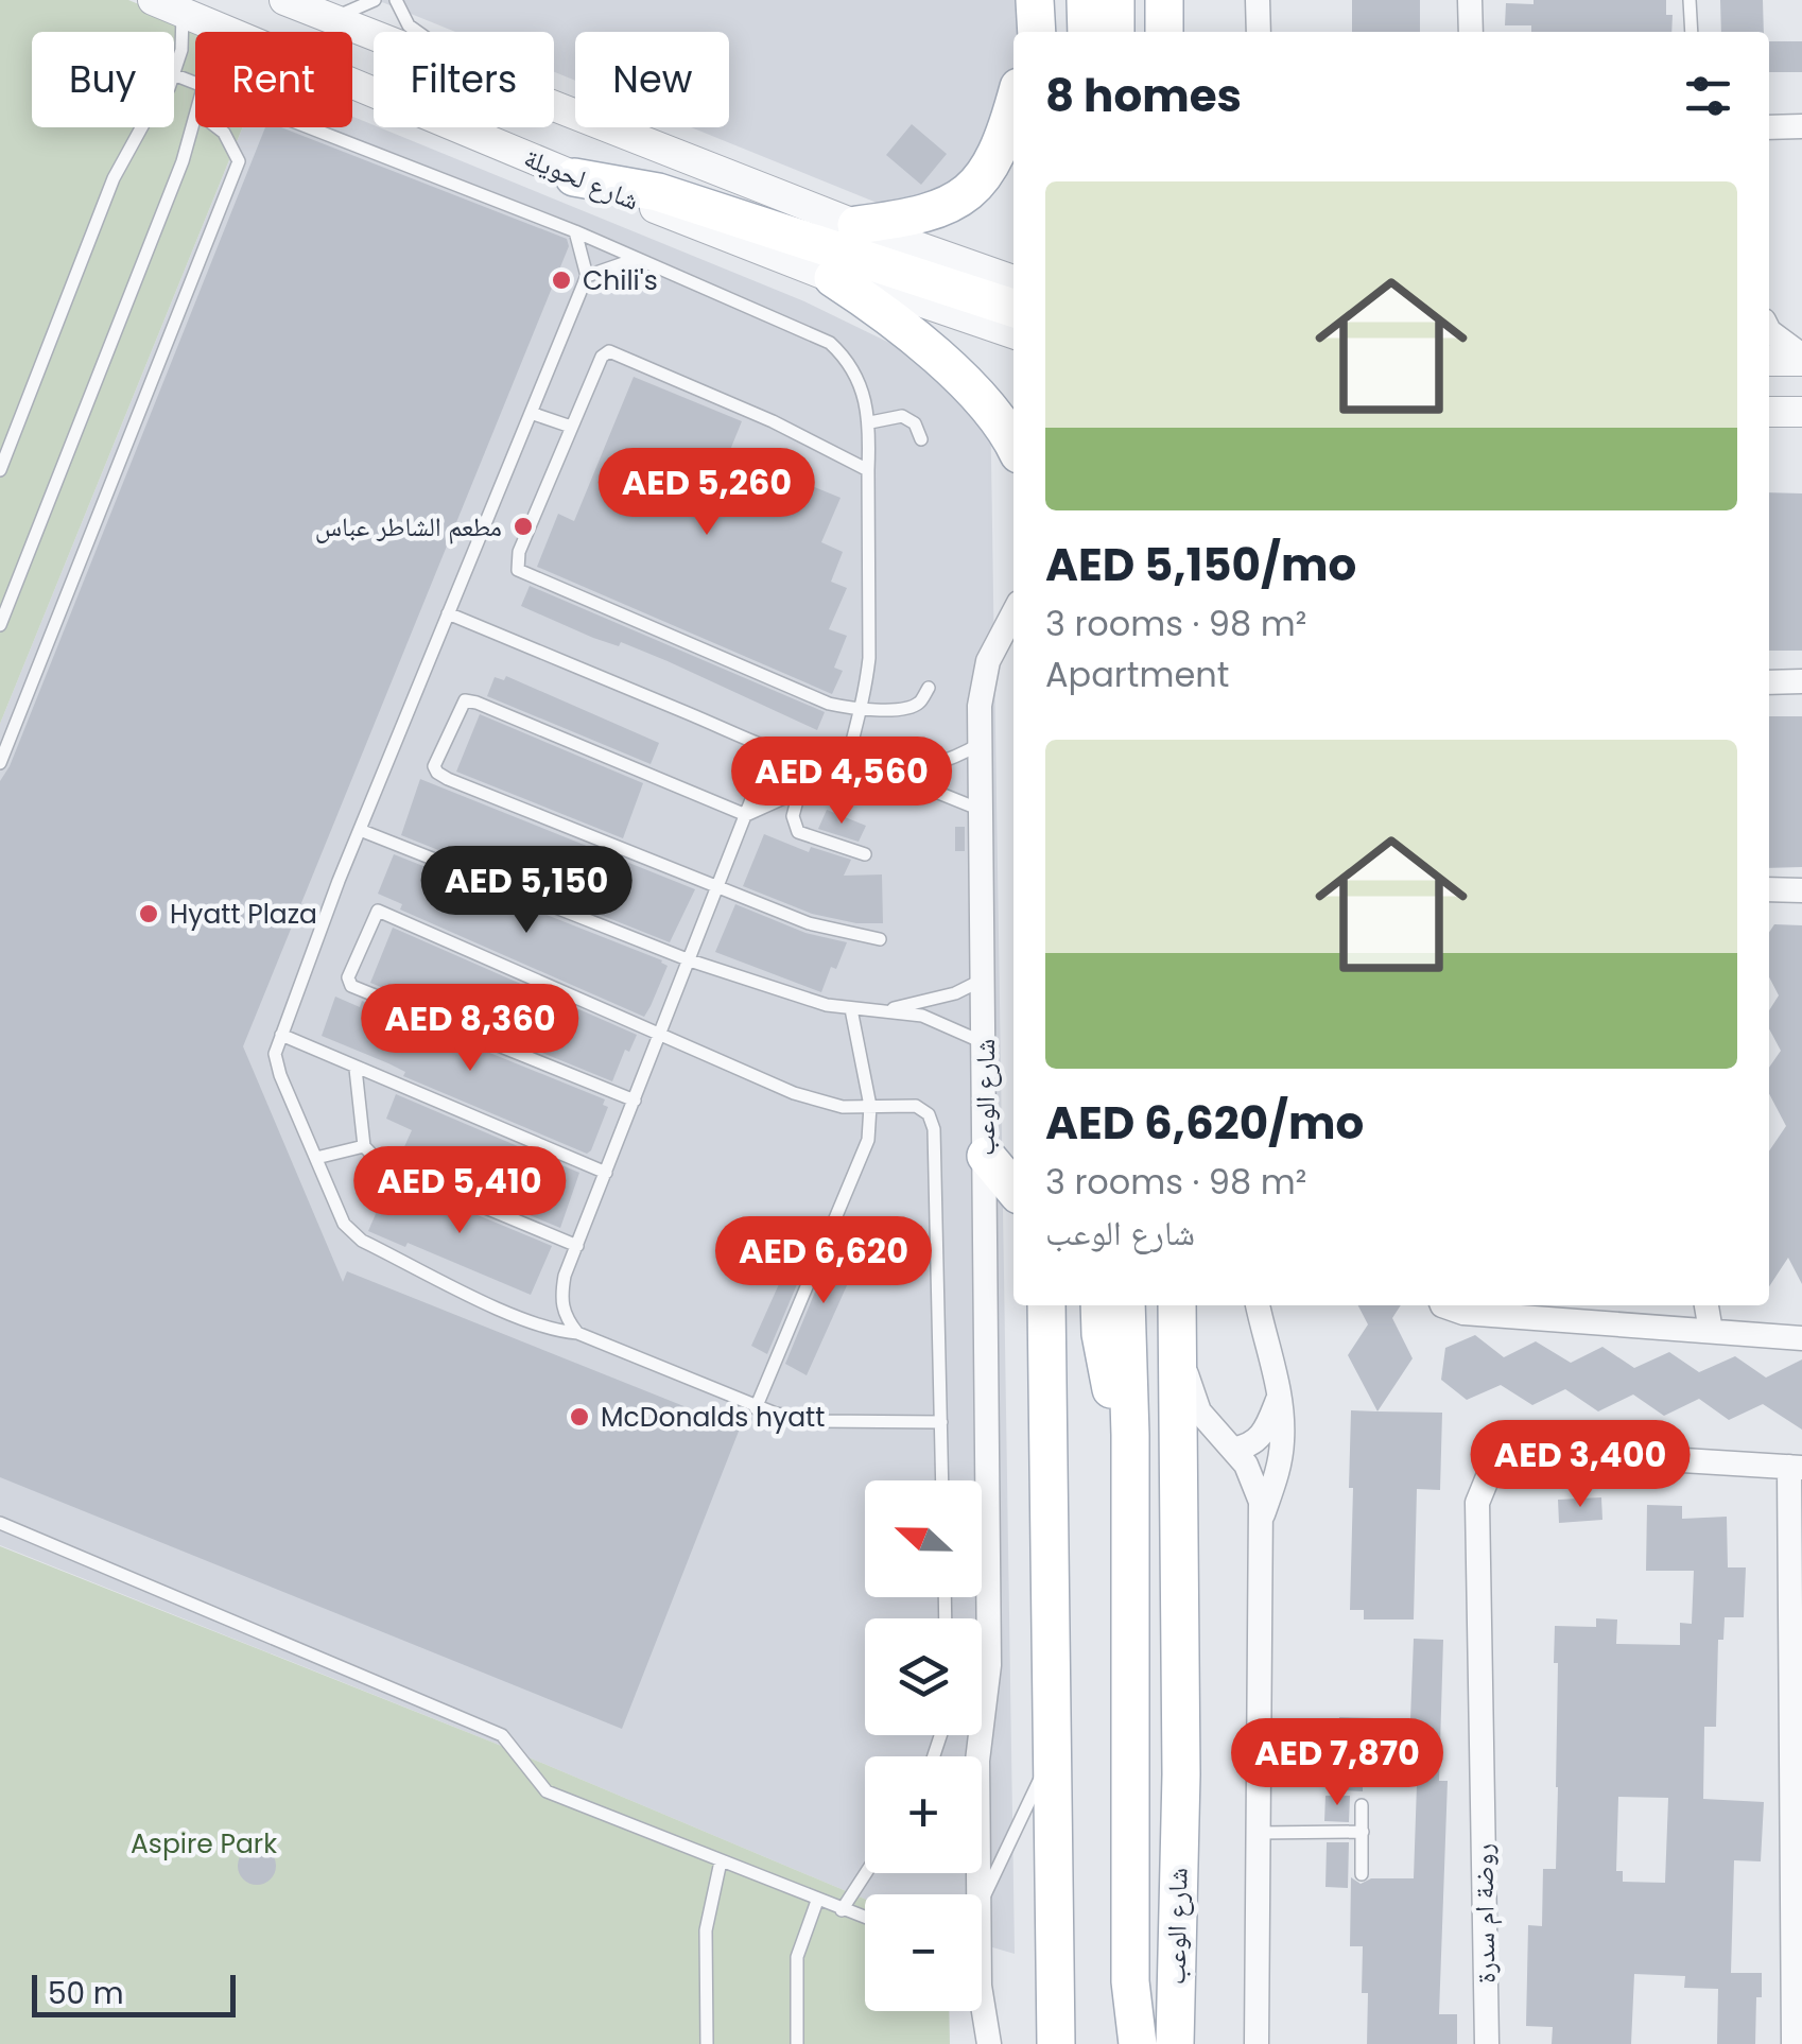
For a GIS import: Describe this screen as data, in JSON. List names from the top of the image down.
{
  "streets": {
    "main road": ["شارع الوعب"],
    "street": ["شارع لحويلة", "روضة ام سدرة"]
  },
  "parks": ["Aspire Park"],
  "places": [
    "Chili's",
    "مطعم الشاطر عباس",
    "Hyatt Plaza",
    "McDonalds hyatt"
  ],
  "scale_bar": "50 m",
  "north": "left",
  "page": {
    "chip": [
      "Buy",
      "Rent",
      "Filters",
      "New"
    ],
    "heading": "8 homes",
    "list": [
      {
        "name": "AED 5,150/mo",
        "note": "3 rooms · 98 m² · Apartment"
      },
      {
        "name": "AED 6,620/mo",
        "note": "3 rooms · 98 m² · شارع الوعب"
      }
    ],
    "price": [
      "AED 5,260",
      "AED 4,560",
      "AED 5,150",
      "AED 8,360",
      "AED 5,410",
      "AED 6,620",
      "AED 3,400",
      "AED 7,870"
    ],
    "map_buttons": ["+", "−"],
    "scale": "50 m"
  }
}
